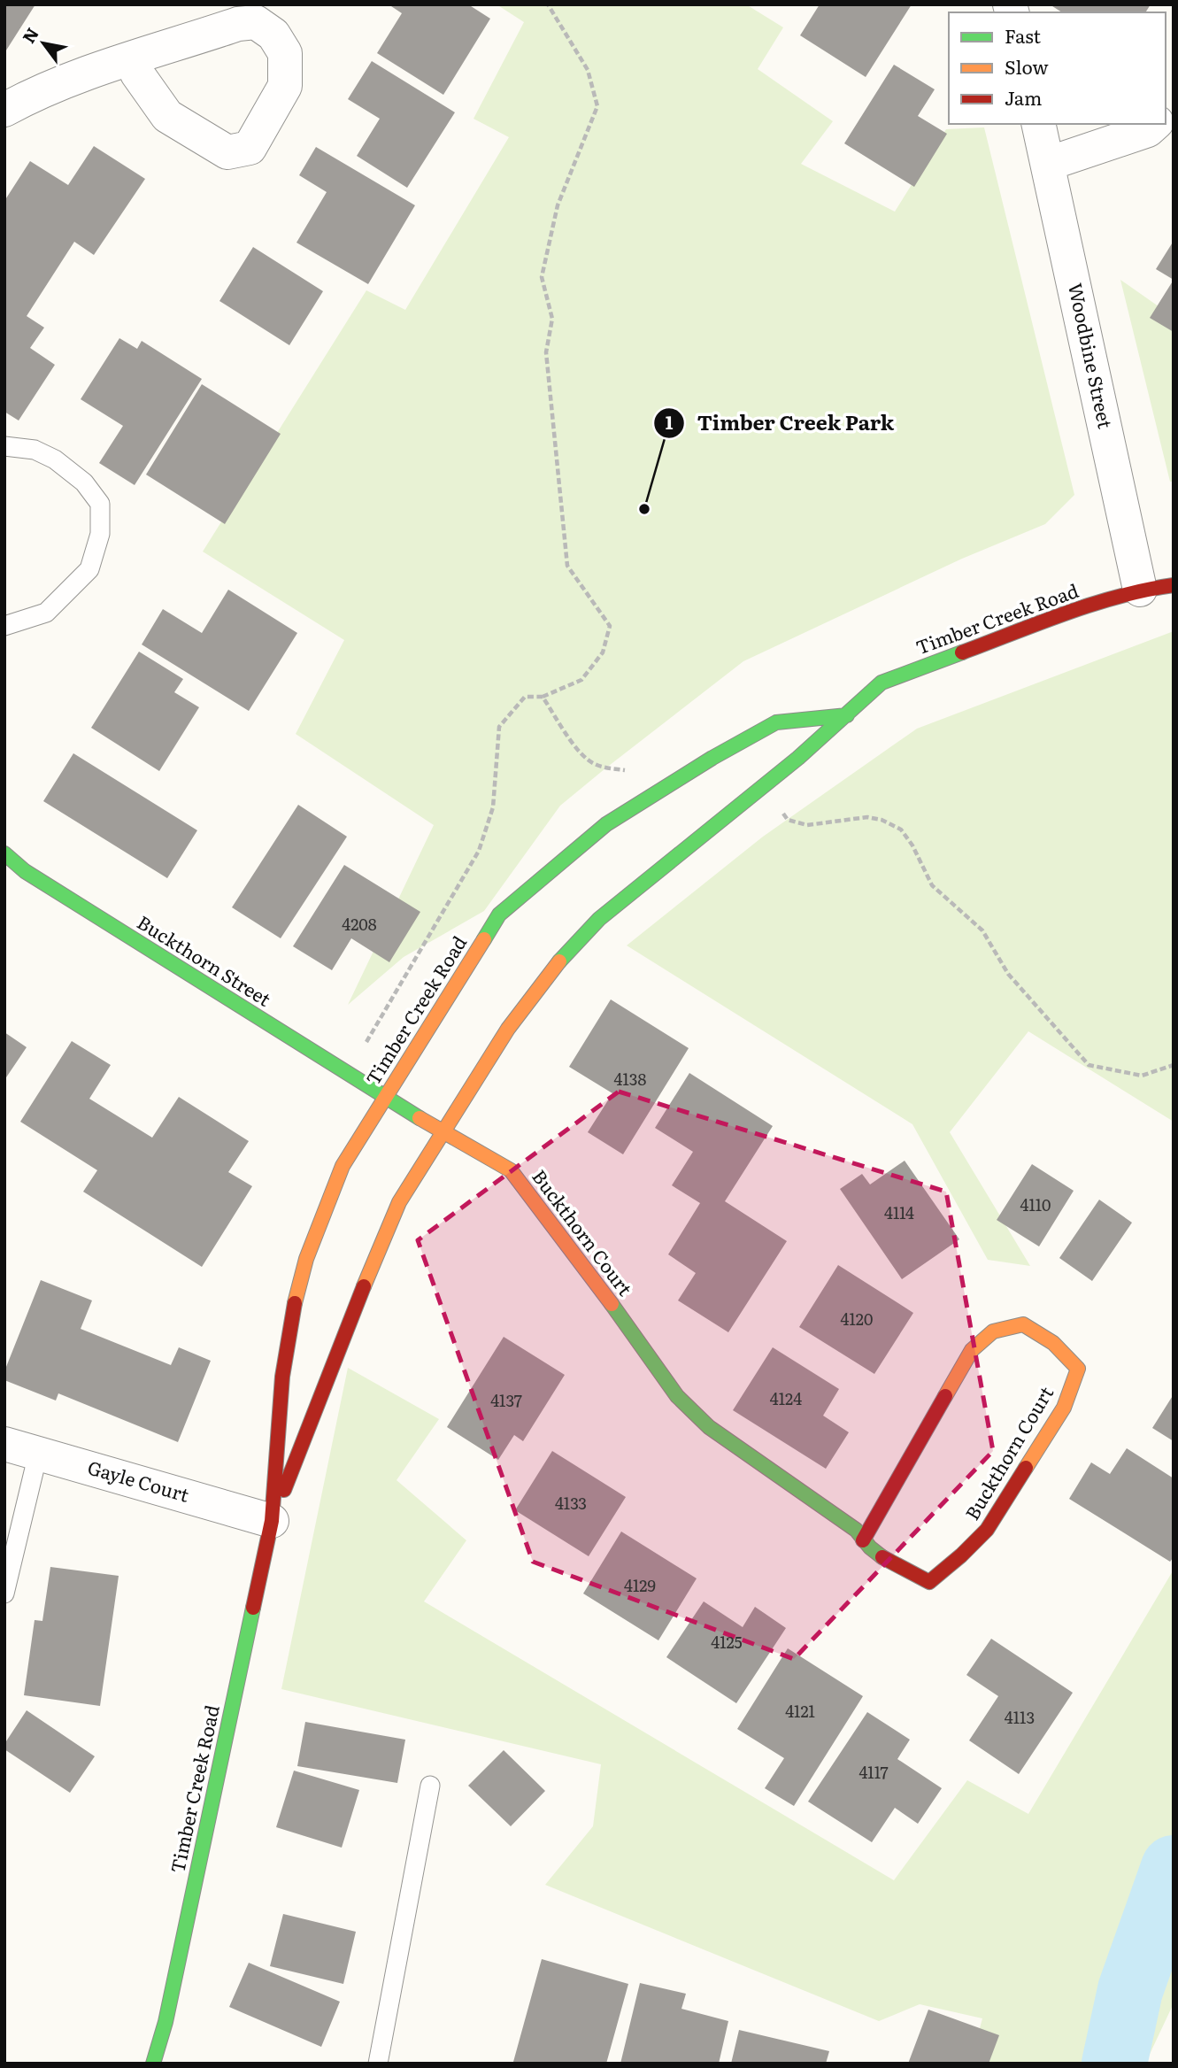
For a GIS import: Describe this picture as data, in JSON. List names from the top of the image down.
{
  "streets": {
    "street": [
      "Woodbine Street",
      "Timber Creek Road",
      "Buckthorn Street",
      "Buckthorn Court",
      "Gayle Court"
    ]
  },
  "crossings": [
    ["Woodbine Street", "Timber Creek Road"],
    ["Timber Creek Road", "Buckthorn Street"],
    ["Timber Creek Road", "Buckthorn Court"],
    ["Timber Creek Road", "Gayle Court"],
    ["Buckthorn Street", "Buckthorn Court"]
  ],
  "places": ["Timber Creek Park"],
  "house_numbers": [
    "4208",
    "4138",
    "4110",
    "4114",
    "4120",
    "4124",
    "4137",
    "4133",
    "4129",
    "4125",
    "4121",
    "4113",
    "4117"
  ],
  "legend": ["Fast", "Slow", "Jam"],
  "north": "top left"
}
